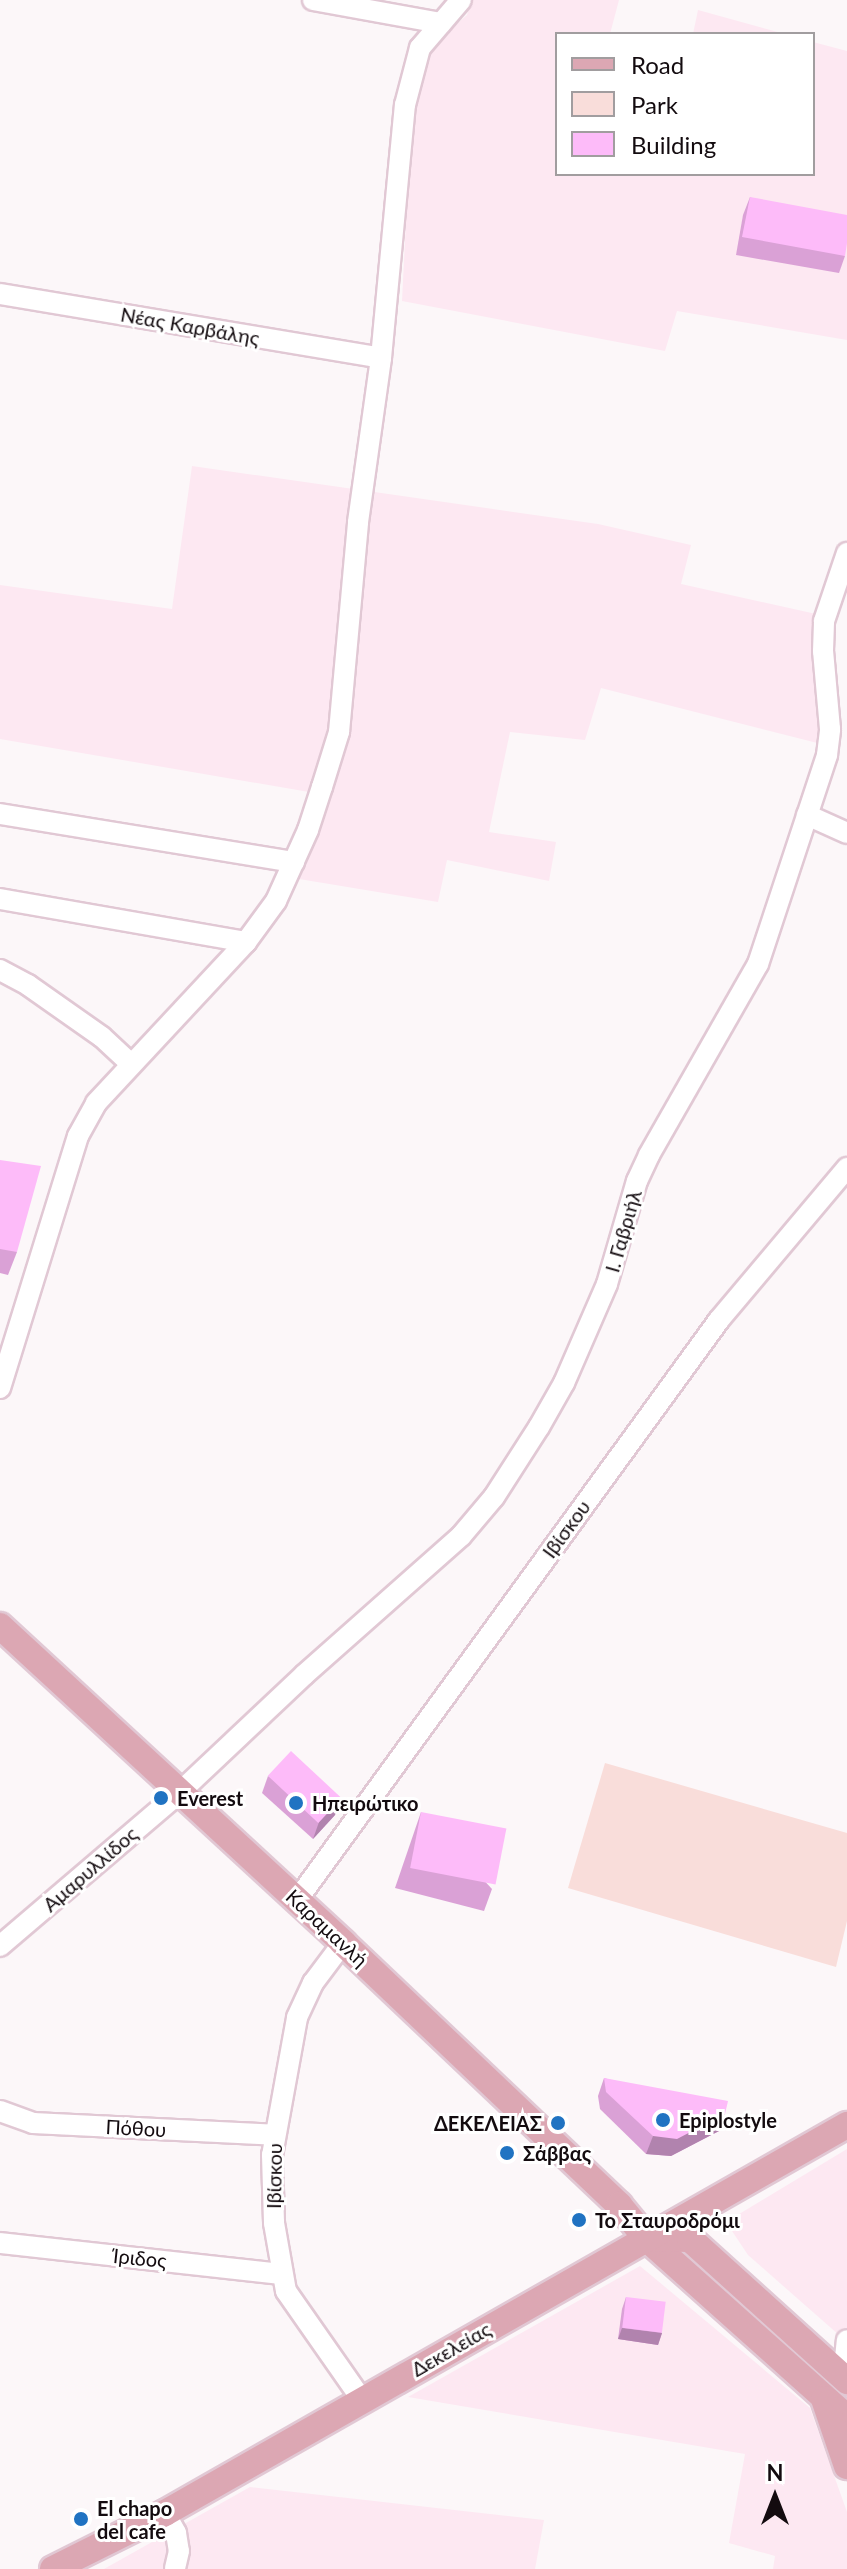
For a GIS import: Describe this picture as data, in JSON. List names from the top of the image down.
{
  "streets": {
    "main road": ["Καραμανλή", "Δεκελείας"],
    "street": [
      "Νέας Καρβάλης",
      "Ι. Γαβριήλ",
      "Ιβίσκου",
      "Αμαρυλλίδος",
      "Πόθου",
      "Ίριδος"
    ]
  },
  "crossings": [
    ["Ι. Γαβριήλ", "Αμαρυλλίδος"],
    ["Ι. Γαβριήλ", "Καραμανλή"],
    ["Ιβίσκου", "Καραμανλή"],
    ["Ιβίσκου", "Πόθου"],
    ["Ιβίσκου", "Ίριδος"],
    ["Ιβίσκου", "Δεκελείας"],
    ["Αμαρυλλίδος", "Καραμανλή"],
    ["Καραμανλή", "Δεκελείας"]
  ],
  "places": [
    "Everest",
    "Ηπειρώτικο",
    "Epiplostyle",
    "ΔΕΚΕΛΕΙΑΣ",
    "Σάββας",
    "Το Σταυροδρόμι",
    "El chapo del cafe"
  ],
  "legend": ["Road", "Park", "Building"],
  "north": "top"
}
